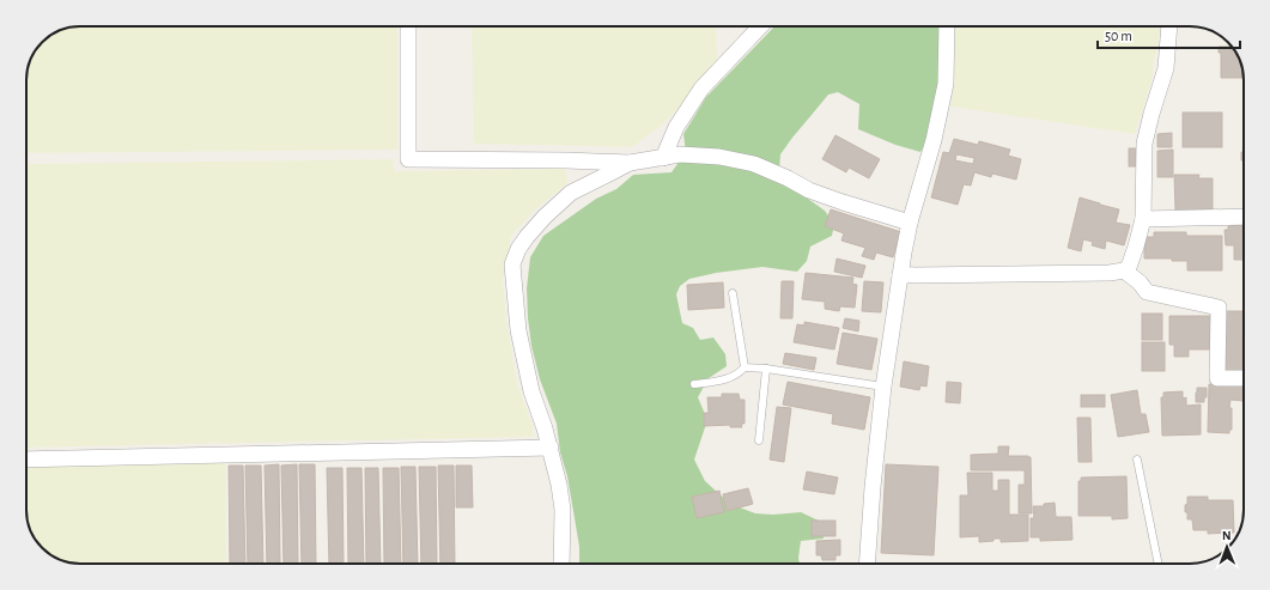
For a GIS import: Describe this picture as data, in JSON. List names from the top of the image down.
{
  "scale_bar": "50 m",
  "north": "top"
}
